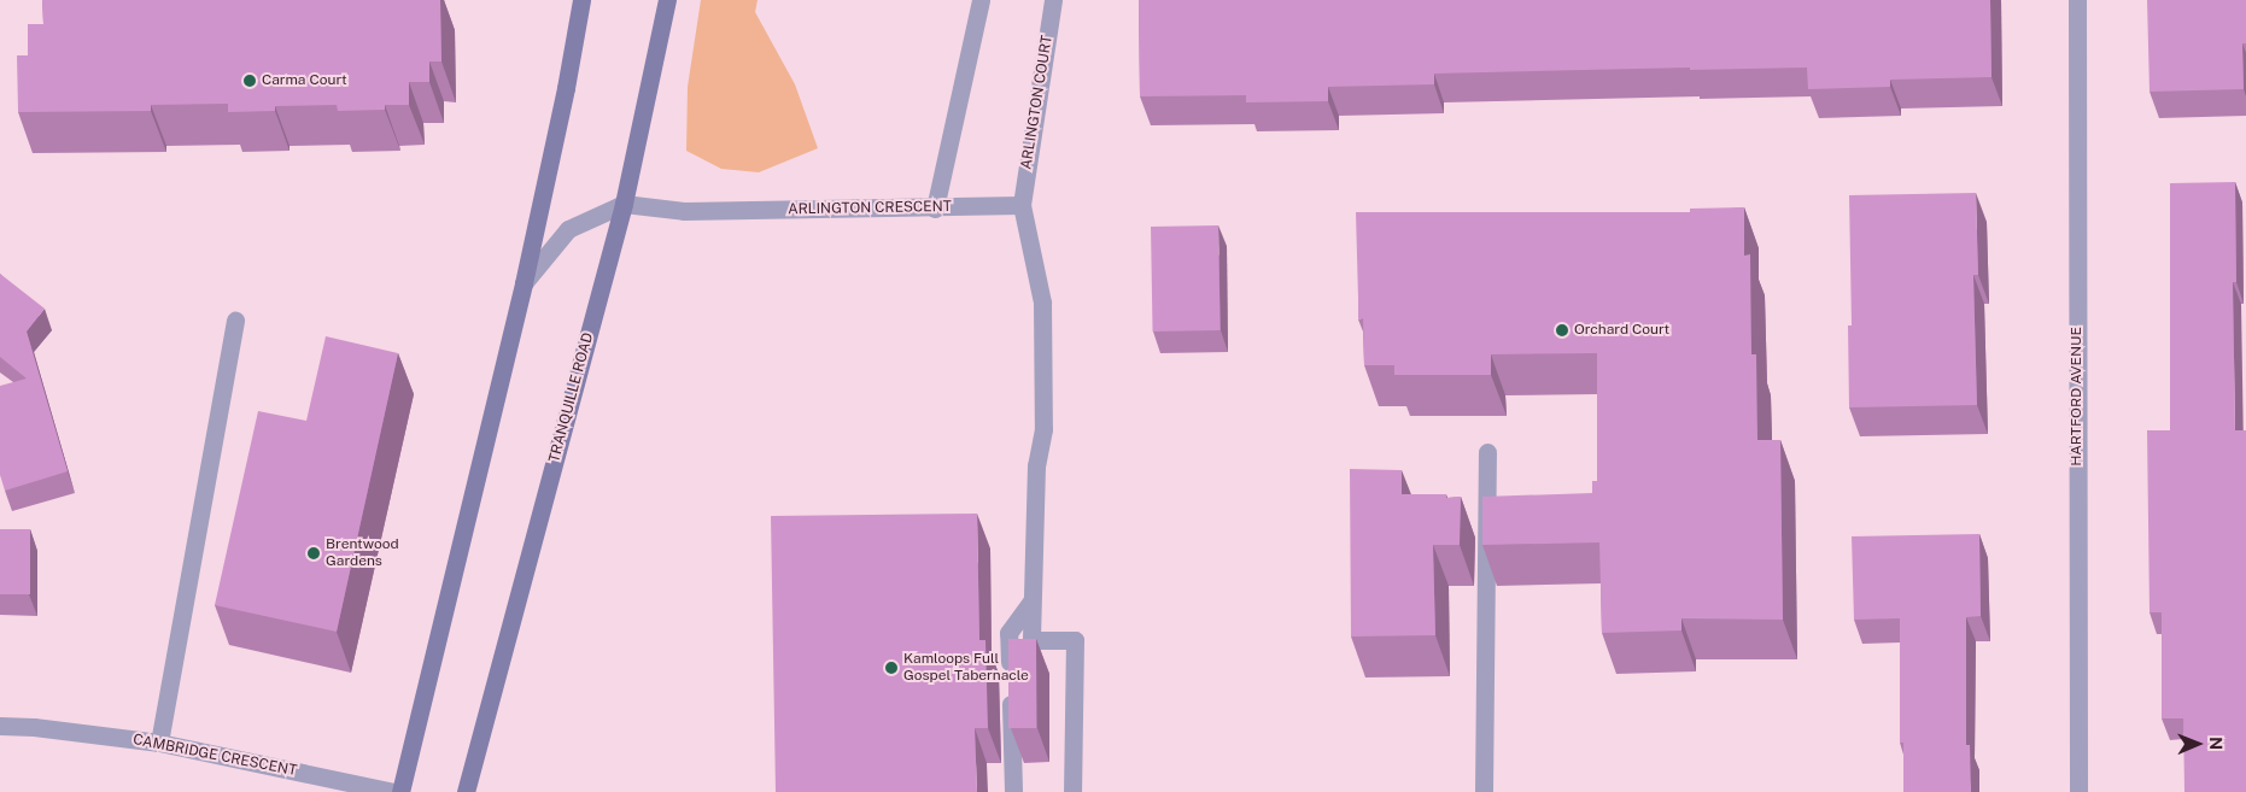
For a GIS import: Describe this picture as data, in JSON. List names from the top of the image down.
{
  "streets": {
    "main road": ["TRANQUILLE ROAD"],
    "street": [
      "ARLINGTON COURT",
      "ARLINGTON CRESCENT",
      "HARTFORD AVENUE",
      "CAMBRIDGE CRESCENT"
    ]
  },
  "crossings": [
    ["ARLINGTON COURT", "ARLINGTON CRESCENT"],
    ["ARLINGTON CRESCENT", "TRANQUILLE ROAD"]
  ],
  "places": [
    "Carma Court",
    "Orchard Court",
    "Brentwood Gardens",
    "Kamloops Full Gospel Tabernacle"
  ],
  "north": "right"
}
